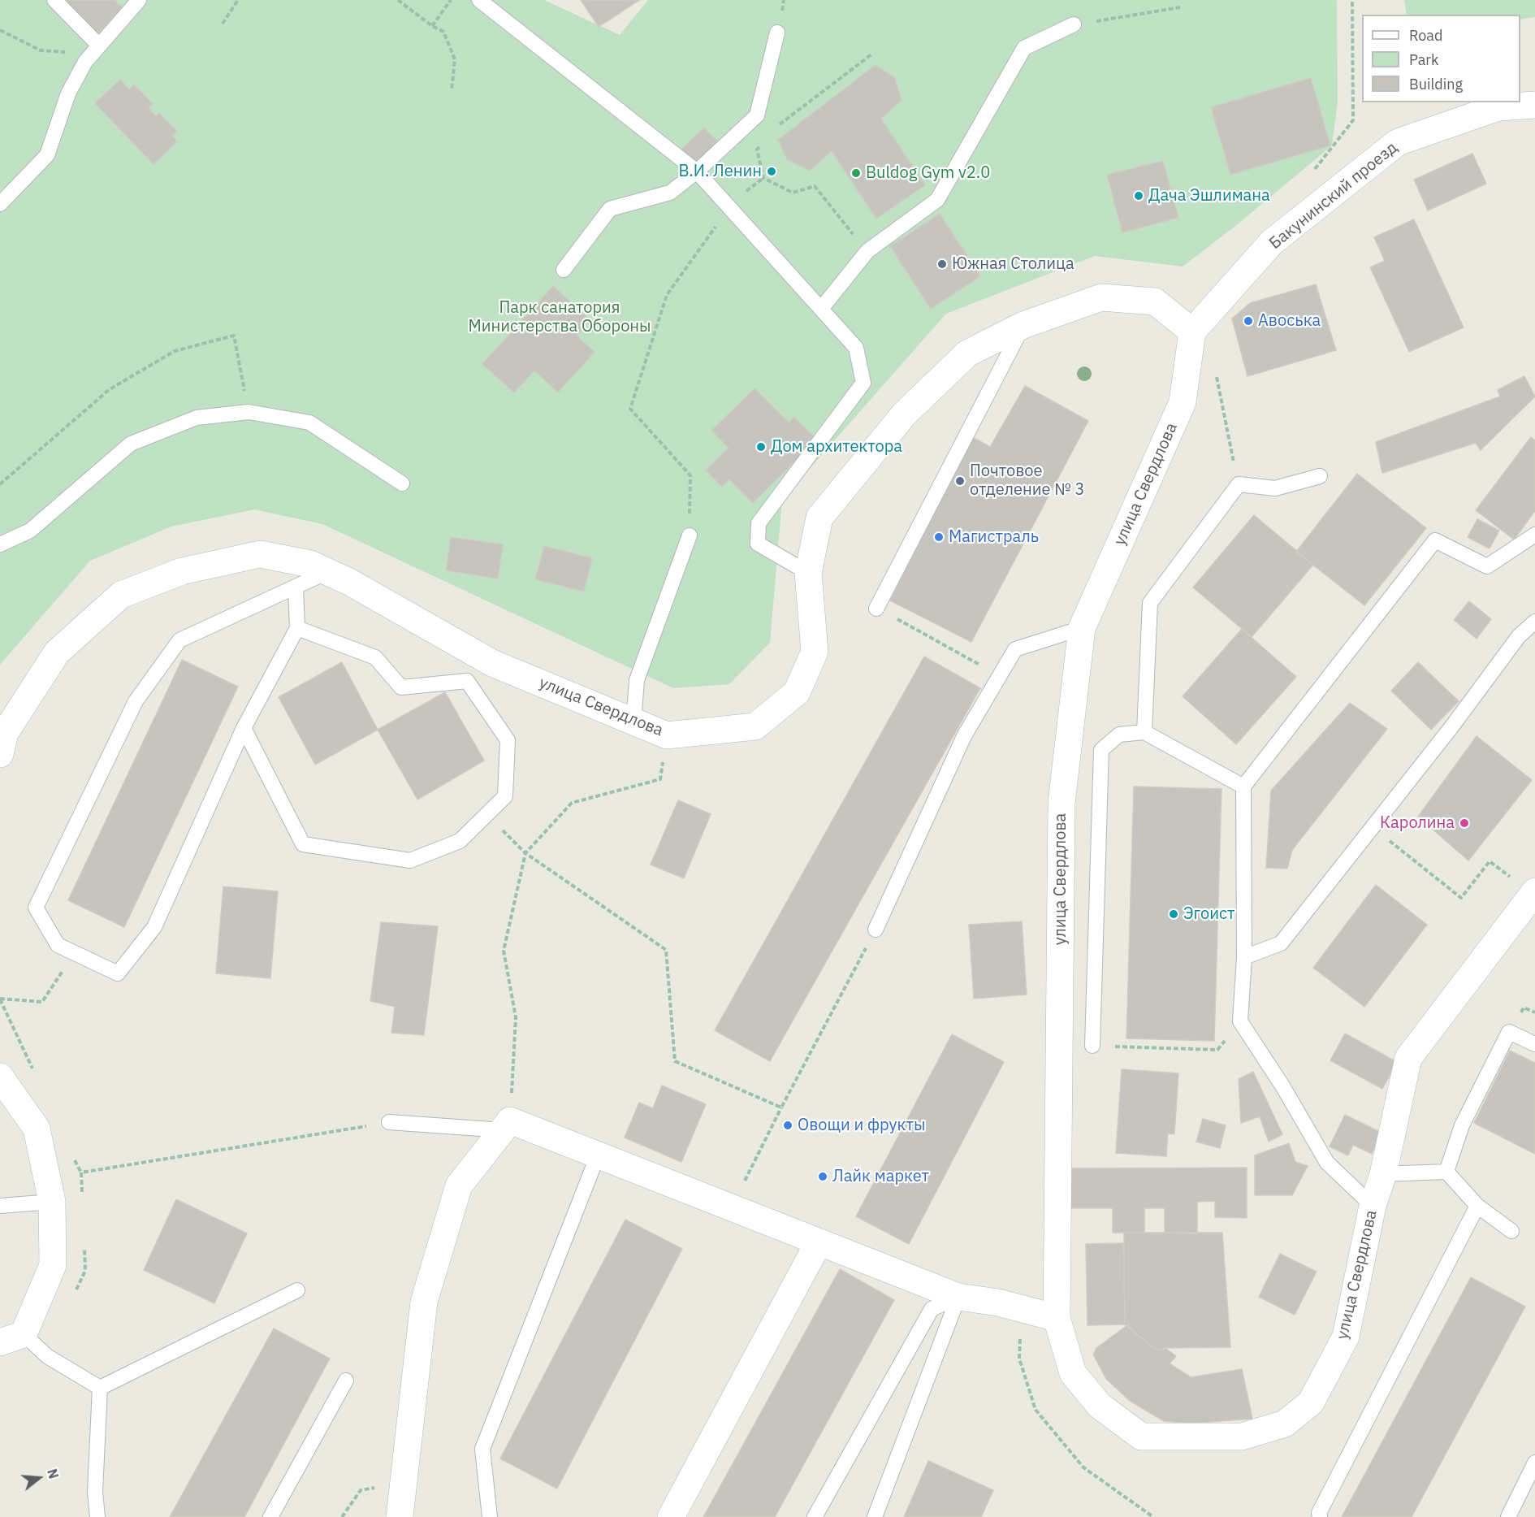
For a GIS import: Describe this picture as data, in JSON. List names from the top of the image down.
{
  "streets": {
    "main road": ["Бакунинский проезд", "улица Свердлова"]
  },
  "crossings": [
    ["Бакунинский проезд", "улица Свердлова"]
  ],
  "parks": ["Парк санатория Министерства Обороны"],
  "places": [
    "В.И. Ленин",
    "Buldog Gym v2.0",
    "Дача Эшлимана",
    "Южная Столица",
    "Авоська",
    "Дом архитектора",
    "Почтовое отделение № 3",
    "Магистраль",
    "Каролина",
    "Эгоист",
    "Овощи и фрукты",
    "Лайк маркет"
  ],
  "legend": ["Road", "Park", "Building"],
  "north": "right"
}
